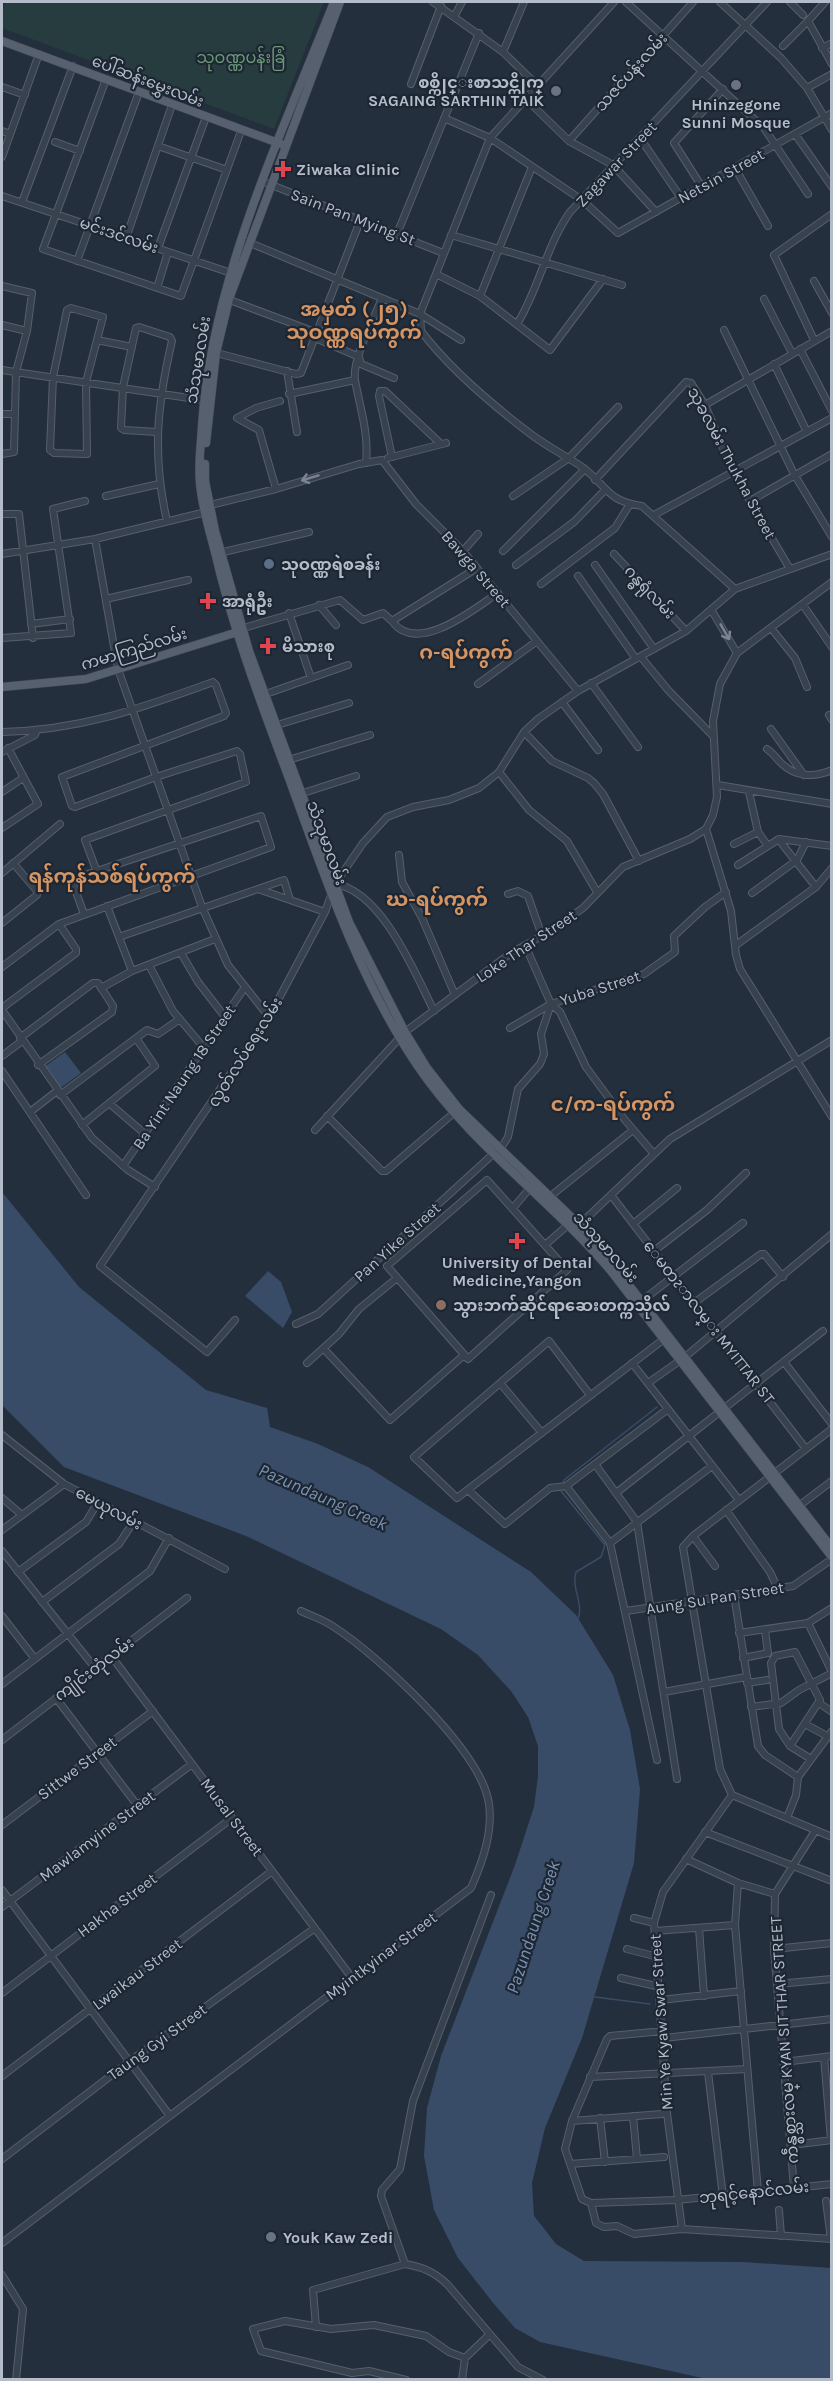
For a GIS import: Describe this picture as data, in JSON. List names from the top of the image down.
{
  "streets": {
    "main road": ["ပေါ်ဆန်းမွှေးလမ်း", "သံသုမာလမ်း", "ကမာကြည်လမ်း"],
    "street": [
      "သဇင်ပန်းလမ်း",
      "Zagawar Street",
      "Netsin Street",
      "Sain Pan Mying St",
      "မင်းဒင်လမ်း",
      "သုခလမ်း Thukha Street",
      "Bawga Street",
      "ဂန္ဓရုံလမ်း",
      "Loke Thar Street",
      "Yuba Street",
      "လွတ်လပ်ရေးလမ်း",
      "Ba Yint Naung 18 Street",
      "Pan Yike Street",
      "ေမတၩာလမ္း MYITTAR ST",
      "မေယုလမ်း",
      "Aung Su Pan Street",
      "ကျိုင်းတုံလမ်း",
      "Sittwe Street",
      "Musal Street",
      "Mawlamyine Street",
      "Hakha Street",
      "Myintkyinar Street",
      "Lwaikau Street",
      "Min Ye Kyaw Swar Street",
      "ကဵန္စစ္သားလမ္ KYAN SIT THAR STREET",
      "Taung Gyi Street",
      "ဘုရင့်နောင်လမ်း"
    ]
  },
  "crossings": [
    ["ပေါ်ဆန်းမွှေးလမ်း", "သံသုမာလမ်း"],
    ["Zagawar Street", "Netsin Street"],
    ["Sain Pan Mying St", "သံသုမာလမ်း"],
    ["မင်းဒင်လမ်း", "သံသုမာလမ်း"],
    ["သံသုမာလမ်း", "ကမာကြည်လမ်း"],
    ["သံသုမာလမ်း", "Loke Thar Street"],
    ["သံသုမာလမ်း", "လွတ်လပ်ရေးလမ်း"],
    ["သံသုမာလမ်း", "Pan Yike Street"],
    ["သံသုမာလမ်း", "Aung Su Pan Street"],
    ["ကျိုင်းတုံလမ်း", "Musal Street"],
    ["Sittwe Street", "Musal Street"],
    ["Musal Street", "Mawlamyine Street"],
    ["Musal Street", "Hakha Street"],
    ["Musal Street", "Myintkyinar Street"],
    ["Musal Street", "Lwaikau Street"],
    ["Musal Street", "Taung Gyi Street"],
    ["Min Ye Kyaw Swar Street", "ဘုရင့်နောင်လမ်း"],
    ["ကဵန္စစ္သားလမ္ KYAN SIT THAR STREET", "ဘုရင့်နောင်လမ်း"]
  ],
  "districts": [
    "အမှတ် (၂၅) သုဝဏ္ဏရပ်ကွက်",
    "ဂ-ရပ်ကွက်",
    "ရန်ကုန်သစ်ရပ်ကွက်",
    "ဃ-ရပ်ကွက်",
    "င/က-ရပ်ကွက်"
  ],
  "water": ["Pazundaung Creek"],
  "parks": ["သုဝဏ္ဏပန်းခြံ"],
  "places": {
    "other": [
      "Hninzegone Sunni Mosque",
      "စစ္ကိုင္းစာသင္တိုက္ SAGAING SARTHIN TAIK",
      "သုဝဏ္ဏရဲစခန်း",
      "သွားဘက်‌ဆိုင်ရာဆေးတက္ကသိုလ်",
      "Youk Kaw Zedi"
    ],
    "health": [
      "Ziwaka Clinic",
      "အာရုံဦး",
      "မိသားစု",
      "University of Dental Medicine,Yangon"
    ]
  }
}
